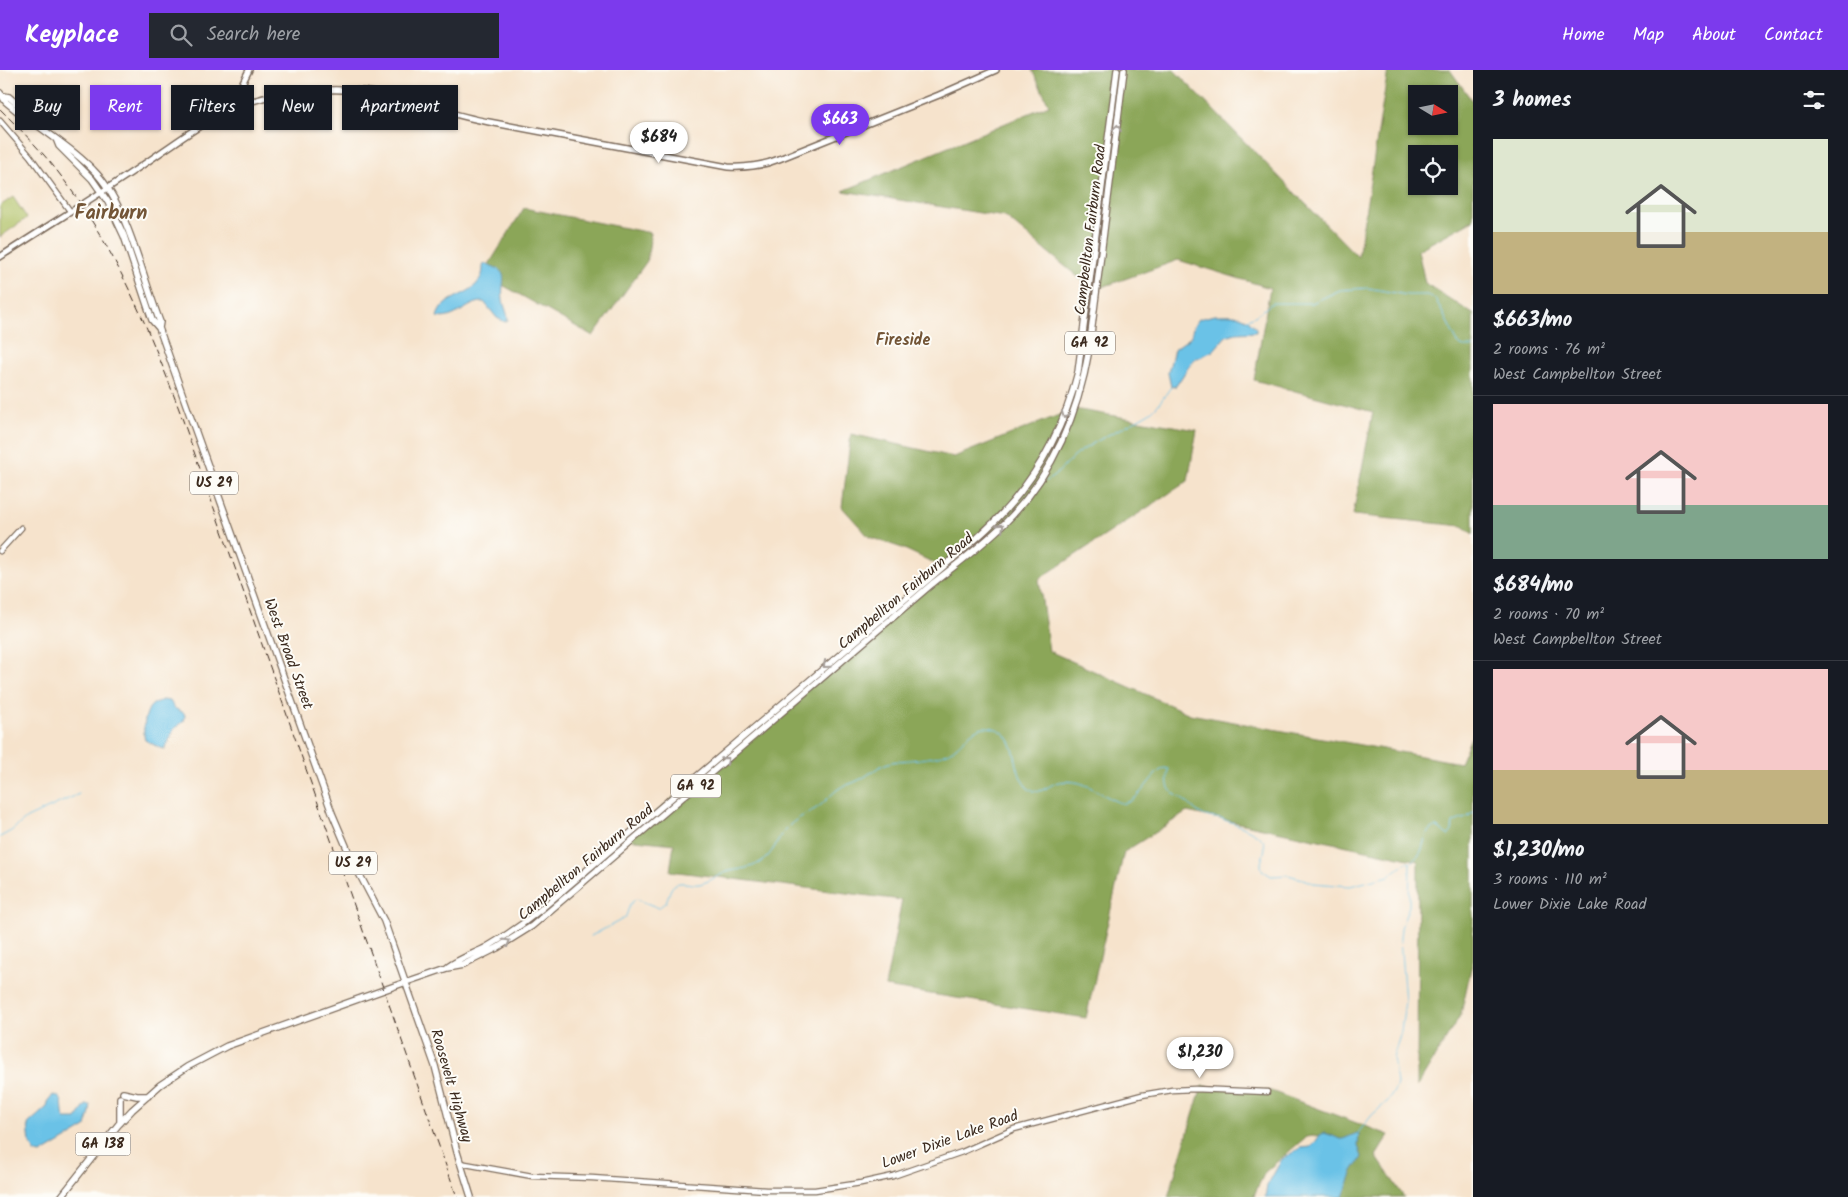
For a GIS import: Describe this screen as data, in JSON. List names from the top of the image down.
{
  "streets": {
    "main road": [
      "Campbellton Fairburn Road",
      "GA 92",
      "US 29",
      "West Broad Street",
      "Roosevelt Highway",
      "GA 138"
    ],
    "street": ["Lower Dixie Lake Road"]
  },
  "crossings": [
    ["Campbellton Fairburn Road", "West Broad Street"],
    ["Campbellton Fairburn Road", "Roosevelt Highway"],
    ["Campbellton Fairburn Road", "GA 138"],
    ["West Broad Street", "Roosevelt Highway"],
    ["West Broad Street", "GA 138"],
    ["Roosevelt Highway", "Lower Dixie Lake Road"],
    ["Roosevelt Highway", "GA 138"]
  ],
  "districts": ["Fairburn", "Fireside"],
  "north": "right",
  "page": {
    "header": "Keyplace",
    "search": "Search here",
    "nav": [
      "Home",
      "Map",
      "About",
      "Contact"
    ],
    "heading": "3 homes",
    "chip": [
      "Buy",
      "Rent",
      "Filters",
      "New",
      "Apartment"
    ],
    "price": ["$663", "$684", "$1,230"],
    "list": [
      {
        "name": "$663/mo",
        "note": "2 rooms · 76 m² · West Campbellton Street"
      },
      {
        "name": "$684/mo",
        "note": "2 rooms · 70 m² · West Campbellton Street"
      },
      {
        "name": "$1,230/mo",
        "note": "3 rooms · 110 m² · Lower Dixie Lake Road"
      }
    ]
  }
}
